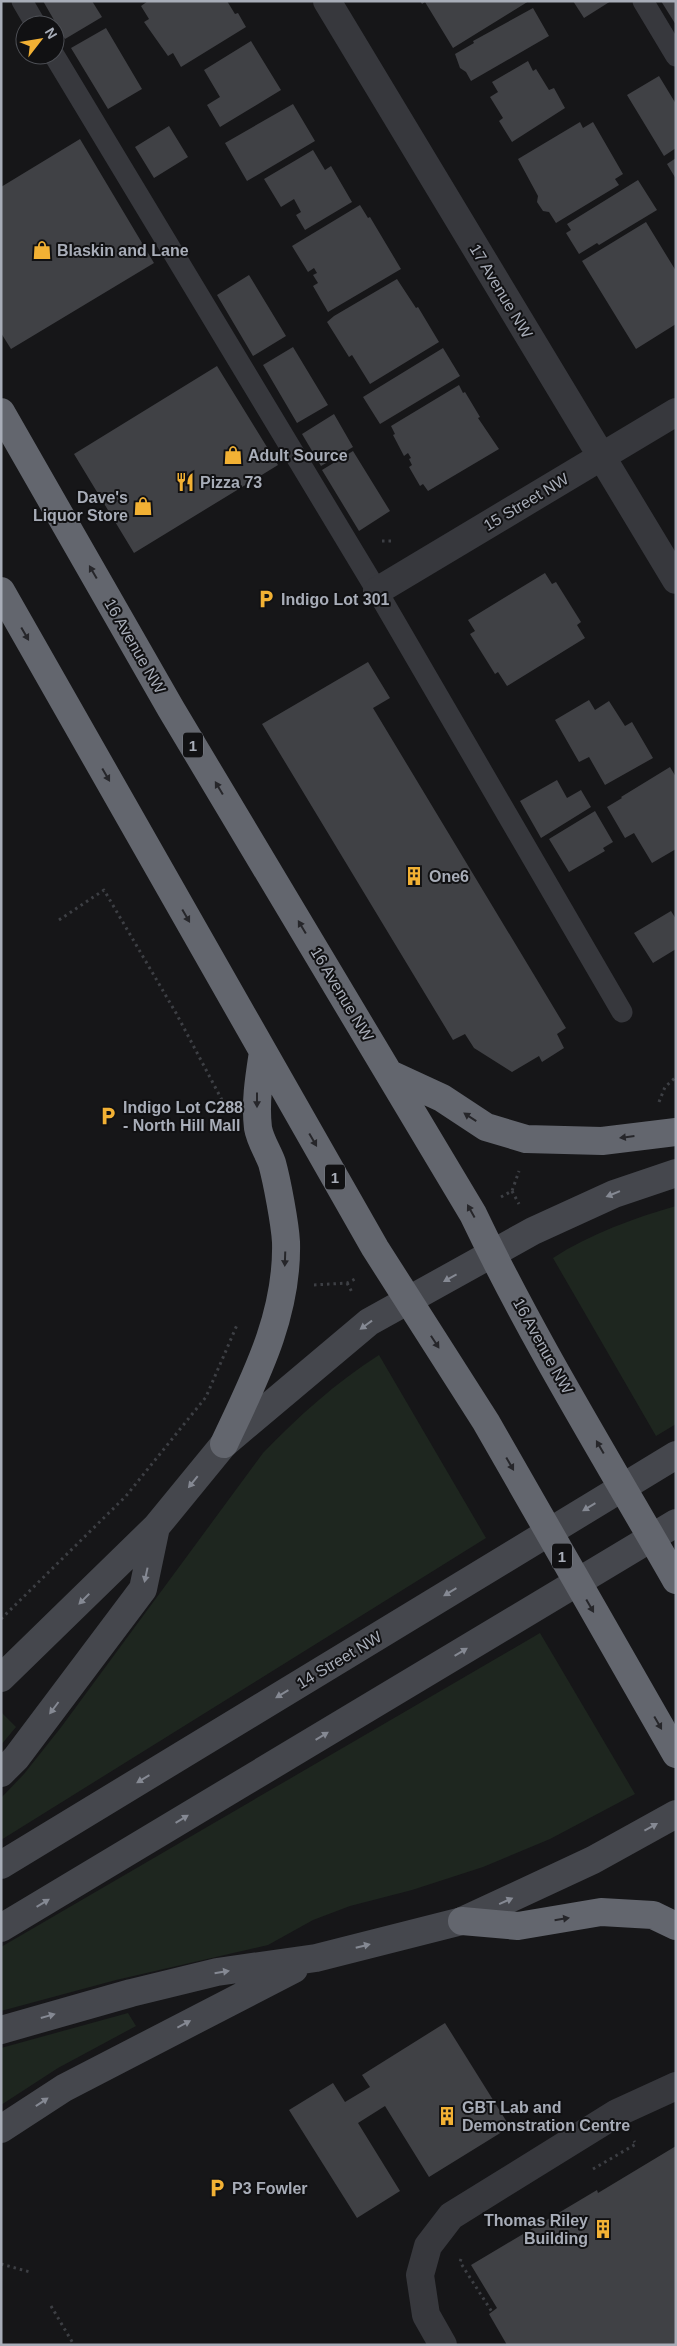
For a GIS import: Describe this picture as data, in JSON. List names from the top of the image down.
{
  "streets": {
    "highway": ["16 Avenue NW", "1"],
    "main road": ["14 Street NW"],
    "street": ["17 Avenue NW", "15 Street NW"]
  },
  "crossings": [
    ["17 Avenue NW", "15 Street NW"]
  ],
  "places": {
    "shop": ["Blaskin and Lane", "Adult Source", "Dave's Liquor Store"],
    "restaurant": ["Pizza 73"],
    "parking": ["Indigo Lot 301", "Indigo Lot C288 - North Hill Mall", "P3 Fowler"],
    "building": ["One6", "GBT Lab and Demonstration Centre", "Thomas Riley Building"]
  },
  "north": "top right"
}
